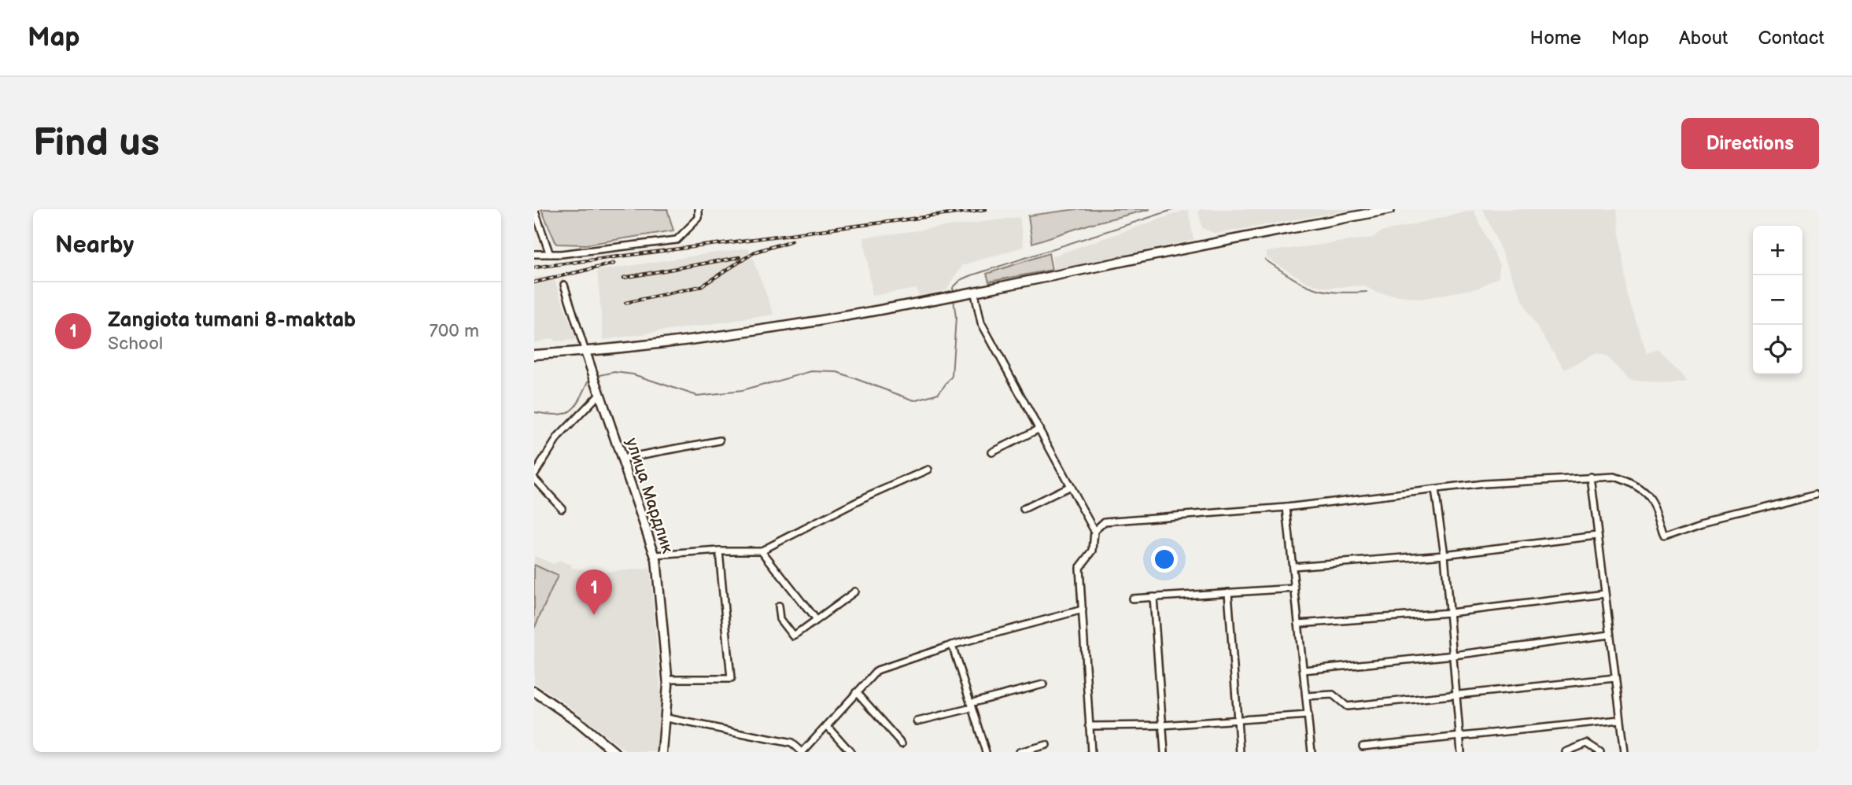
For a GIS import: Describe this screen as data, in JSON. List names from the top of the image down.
{
  "streets": {
    "main road": ["улица Мардлик"]
  },
  "page": {
    "header": "Map",
    "nav": [
      "Home",
      "Map",
      "About",
      "Contact"
    ],
    "buttons": "Directions",
    "title": "Find us",
    "heading": "Nearby",
    "map_buttons": ["+", "−"],
    "list": [
      {
        "mark": "1",
        "name": "Zangiota tumani 8-maktab",
        "note": "School",
        "value": "700 m"
      }
    ],
    "pins": "1"
  }
}
